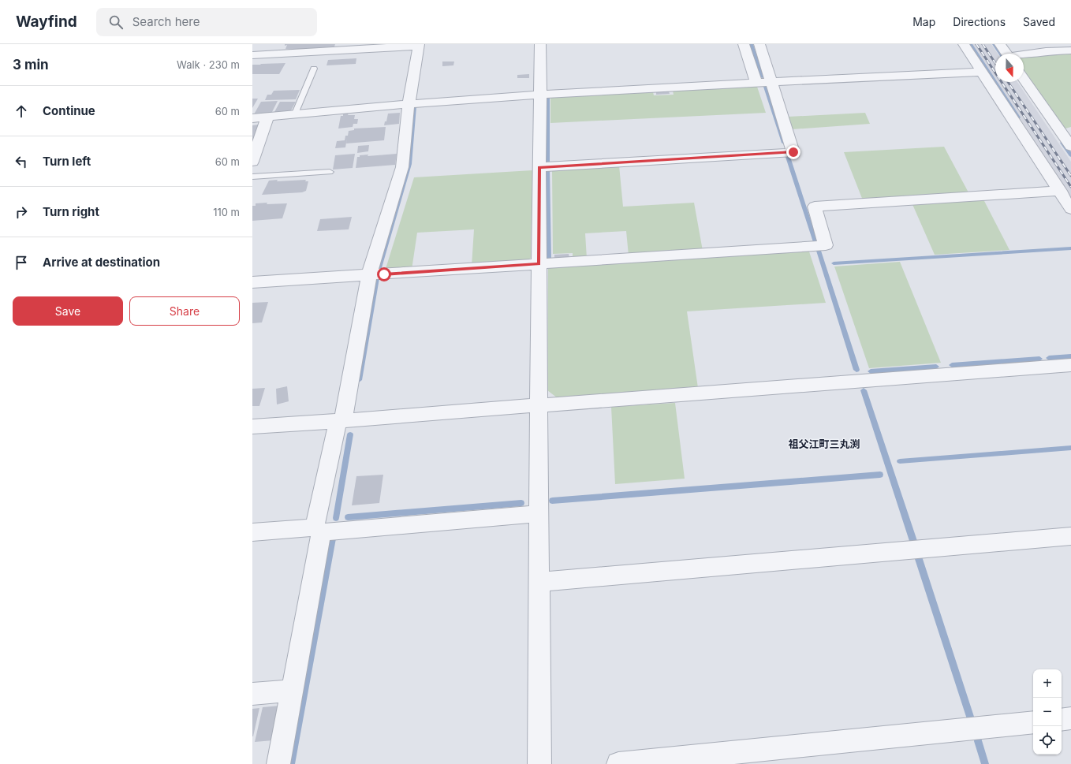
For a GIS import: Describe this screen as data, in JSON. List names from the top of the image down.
{
  "districts": ["祖父江町三丸渕"],
  "north": "bottom",
  "page": {
    "header": "Wayfind",
    "search": "Search here",
    "nav": ["Map", "Directions", "Saved"],
    "heading": ["3 min", "Walk · 230 m"],
    "list": [
      ["Continue", "60 m"],
      ["Turn left", "60 m"],
      ["Turn right", "110 m"],
      "Arrive at destination"
    ],
    "buttons": ["Save", "Share"],
    "map_buttons": ["+", "−"]
  }
}
